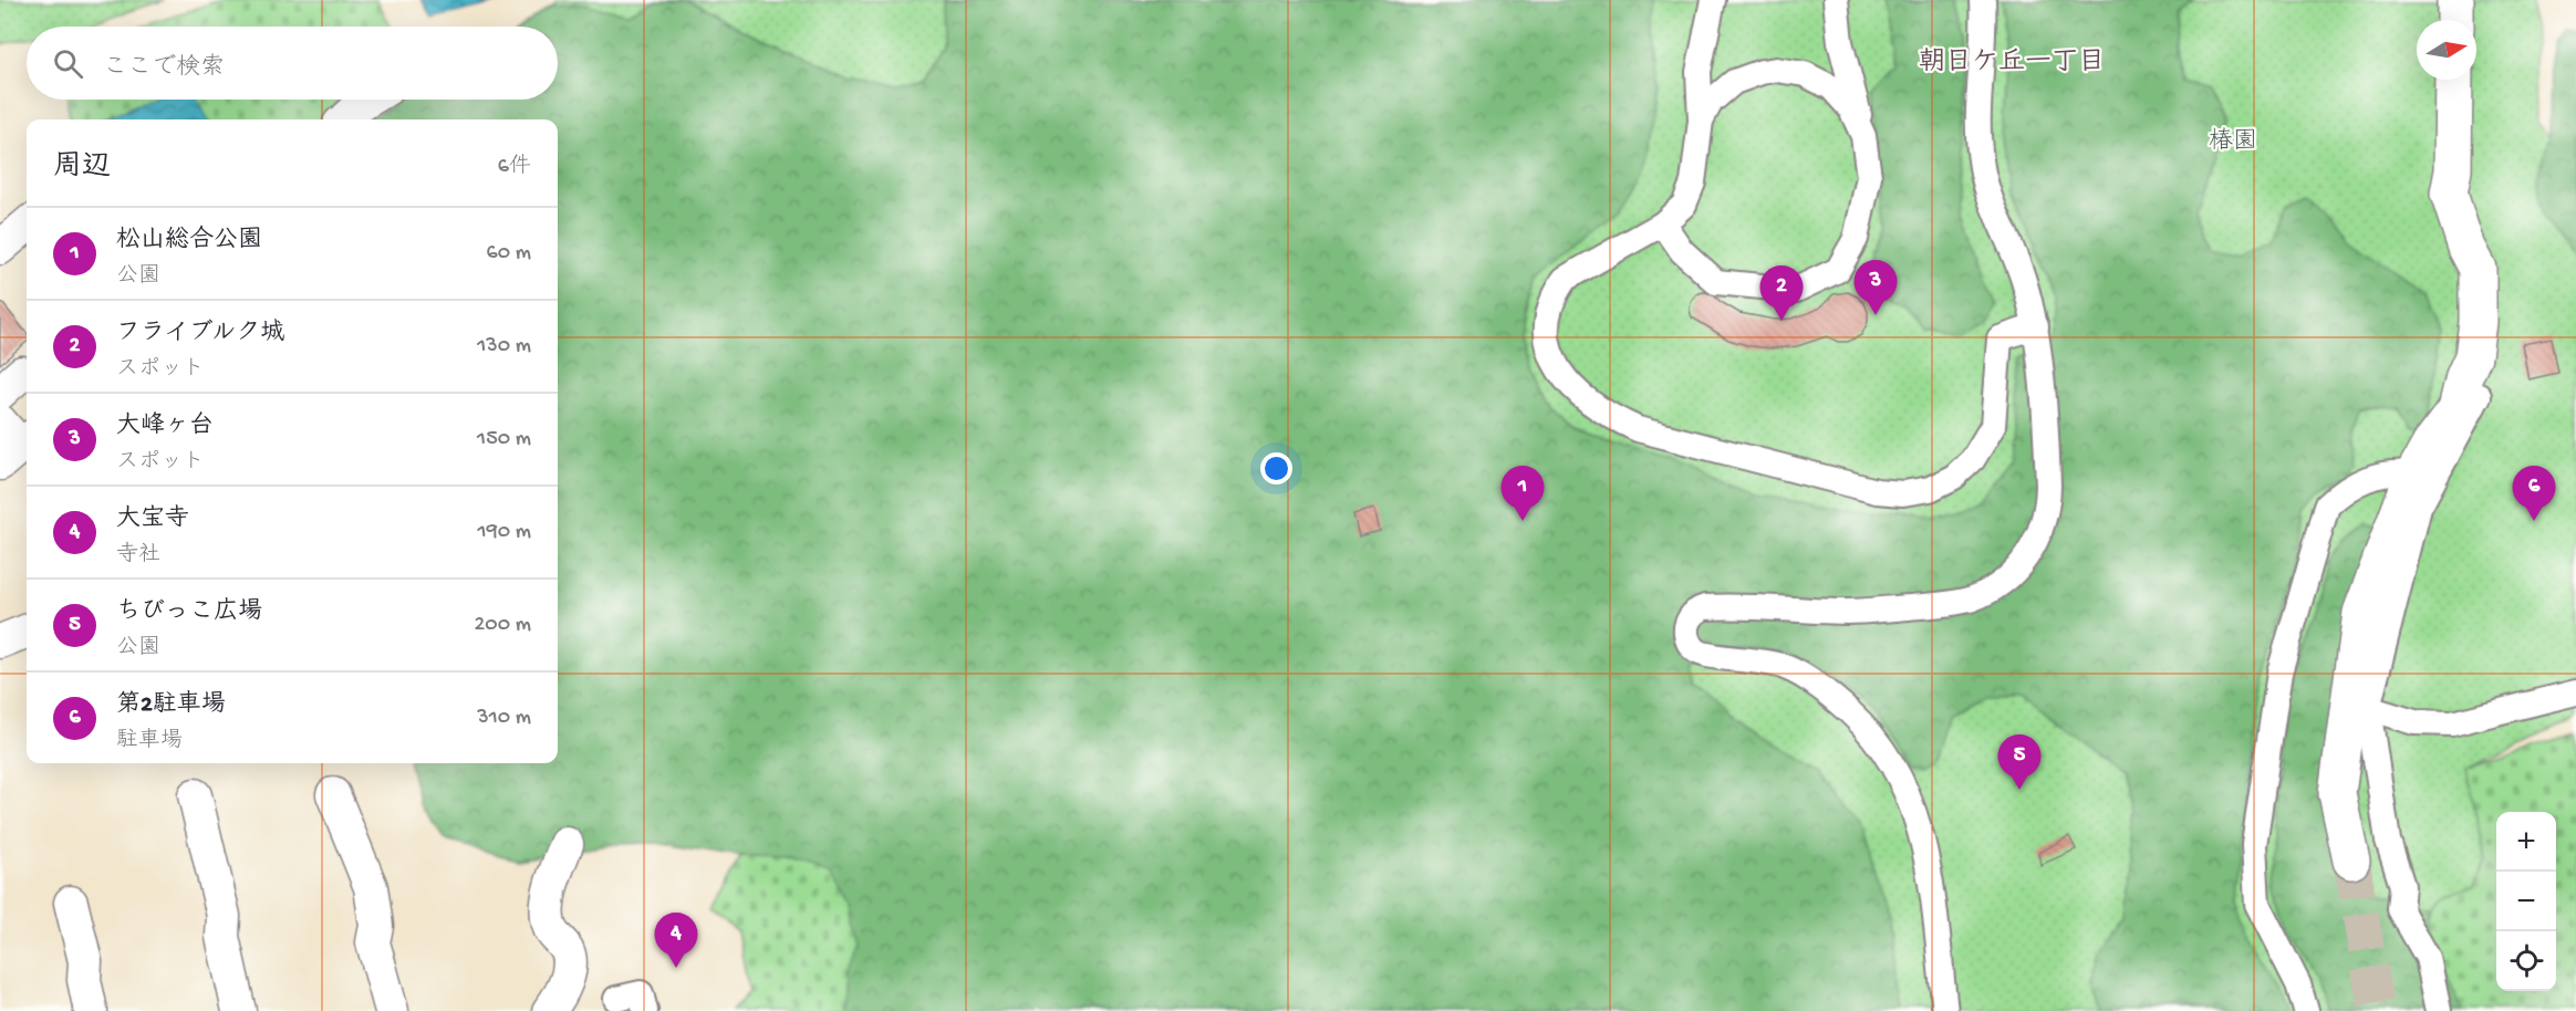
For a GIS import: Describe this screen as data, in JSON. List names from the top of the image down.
{
  "districts": ["朝日ケ丘一丁目"],
  "parks": ["椿園"],
  "north": "right",
  "page": {
    "search": "ここで検索",
    "heading": ["周辺", "6件"],
    "list": [
      {
        "mark": "1",
        "name": "松山総合公園",
        "note": "公園",
        "value": "60 m"
      },
      {
        "mark": "2",
        "name": "フライブルク城",
        "note": "スポット",
        "value": "130 m"
      },
      {
        "mark": "3",
        "name": "大峰ヶ台",
        "note": "スポット",
        "value": "150 m"
      },
      {
        "mark": "4",
        "name": "大宝寺",
        "note": "寺社",
        "value": "190 m"
      },
      {
        "mark": "5",
        "name": "ちびっこ広場",
        "note": "公園",
        "value": "200 m"
      },
      {
        "mark": "6",
        "name": "第2駐車場",
        "note": "駐車場",
        "value": "310 m"
      }
    ],
    "pins": [
      "3",
      "2",
      "1",
      "6",
      "5",
      "4"
    ],
    "map_buttons": ["+", "−"]
  }
}
